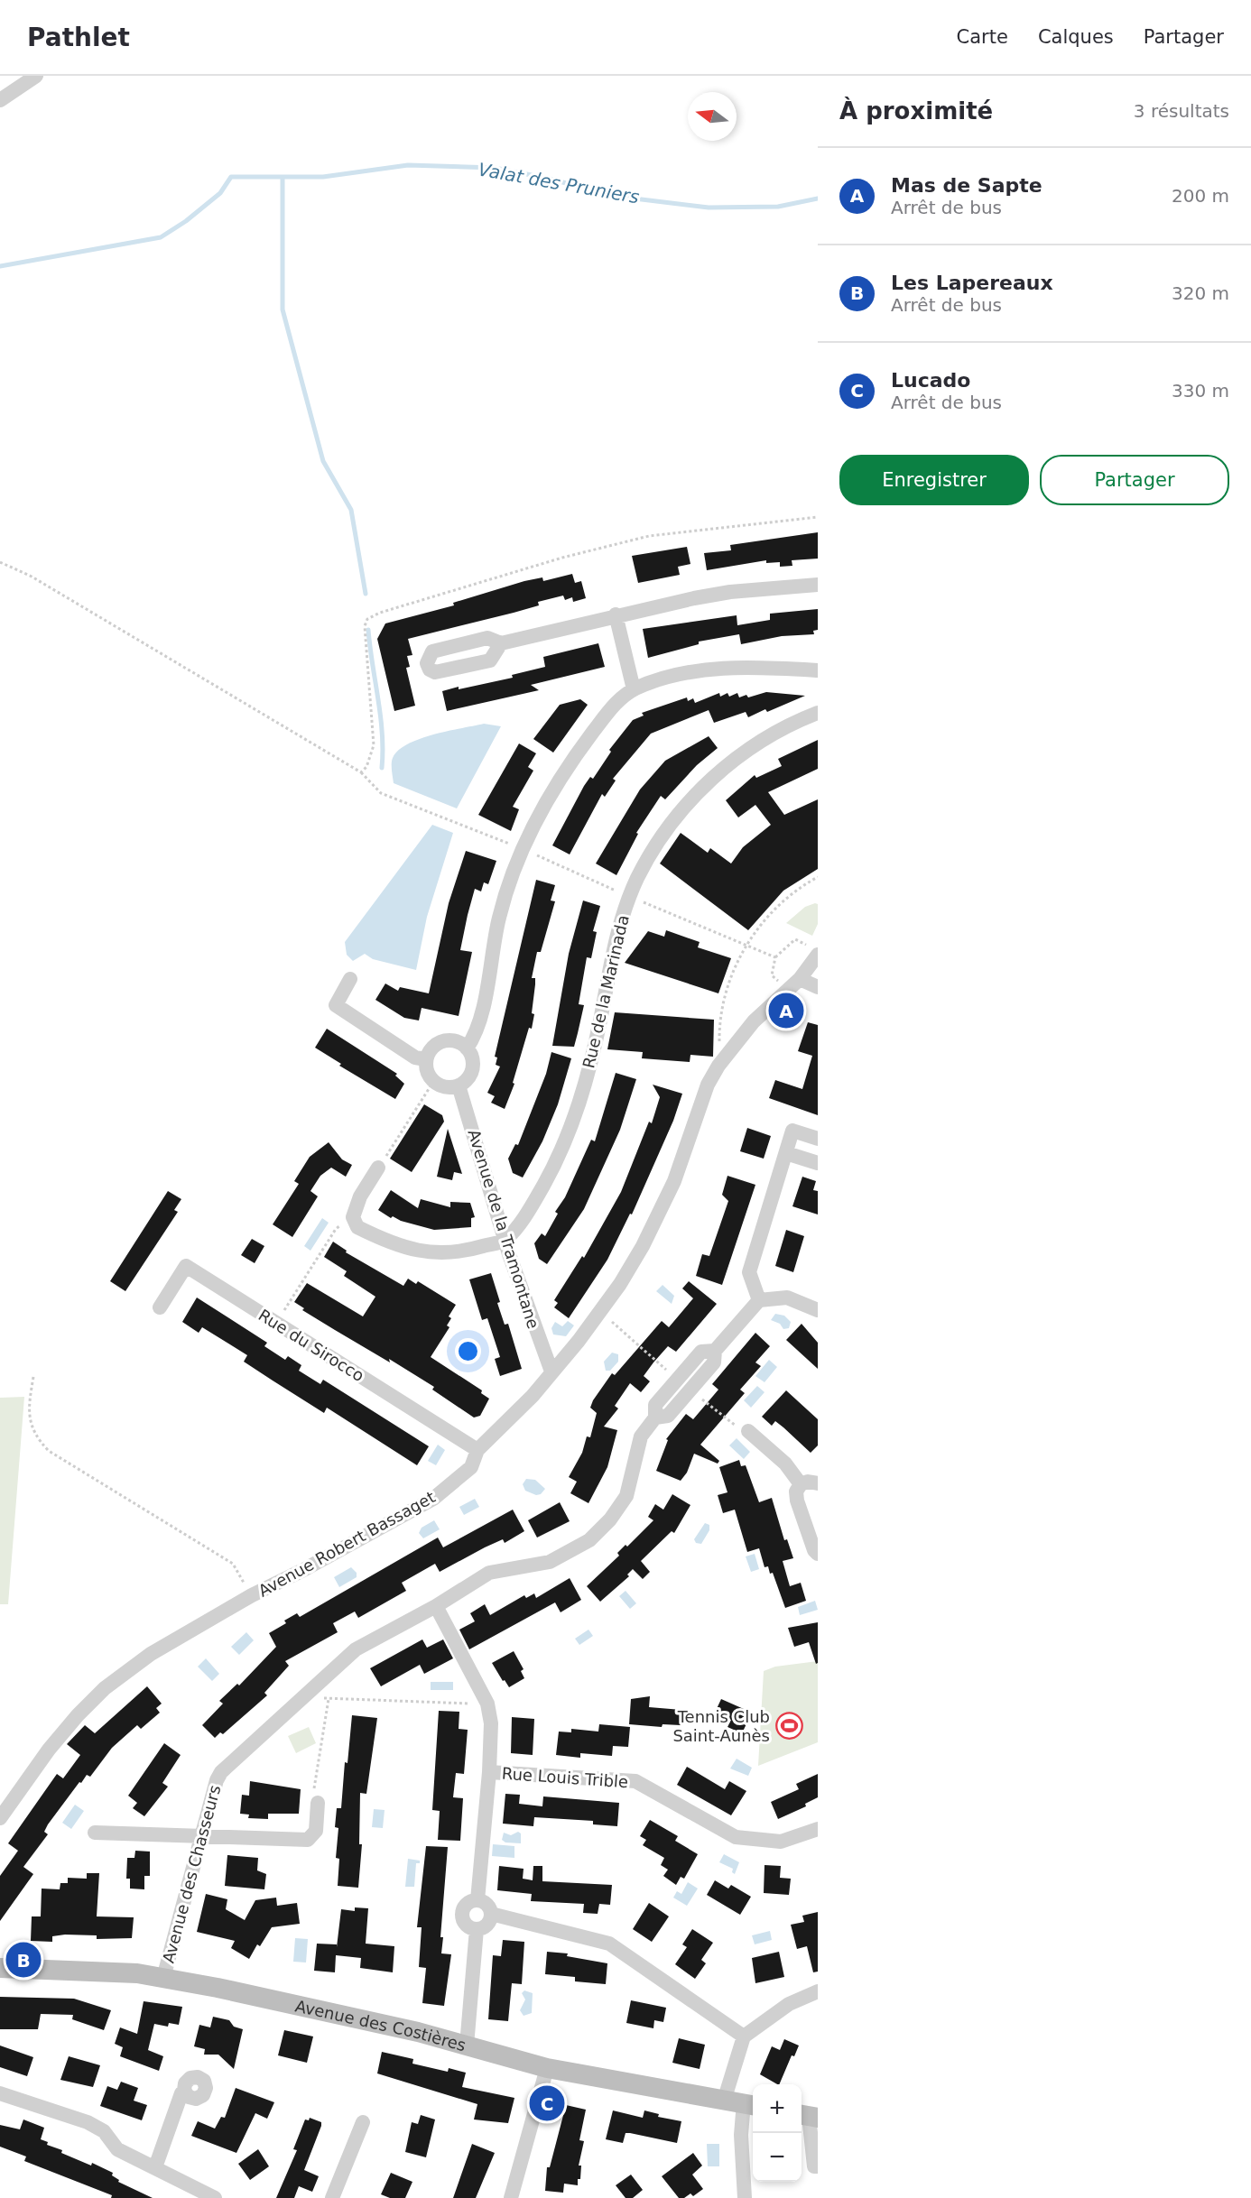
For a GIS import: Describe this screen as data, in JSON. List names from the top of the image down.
{
  "streets": {
    "street": [
      "Rue de la Marinada",
      "Avenue de la Tramontane",
      "Rue du Sirocco",
      "Avenue Robert Bassaget",
      "Rue Louis Trible",
      "Avenue des Chasseurs",
      "Avenue des Costières"
    ]
  },
  "crossings": [
    ["Rue de la Marinada", "Avenue de la Tramontane"],
    ["Avenue de la Tramontane", "Avenue Robert Bassaget"],
    ["Rue du Sirocco", "Avenue Robert Bassaget"],
    ["Avenue des Chasseurs", "Avenue des Costières"]
  ],
  "water": ["Valat des Pruniers"],
  "places": {
    "sports": ["Tennis Club Saint-Aunès"]
  },
  "north": "left",
  "page": {
    "header": "Pathlet",
    "nav": ["Carte", "Calques", "Partager"],
    "heading": ["À proximité", "3 résultats"],
    "list": [
      {
        "mark": "A",
        "name": "Mas de Sapte",
        "note": "Arrêt de bus",
        "value": "200 m"
      },
      {
        "mark": "B",
        "name": "Les Lapereaux",
        "note": "Arrêt de bus",
        "value": "320 m"
      },
      {
        "mark": "C",
        "name": "Lucado",
        "note": "Arrêt de bus",
        "value": "330 m"
      }
    ],
    "buttons": ["Enregistrer", "Partager"],
    "pins": ["A", "B", "C"],
    "map_buttons": ["+", "−"]
  }
}
